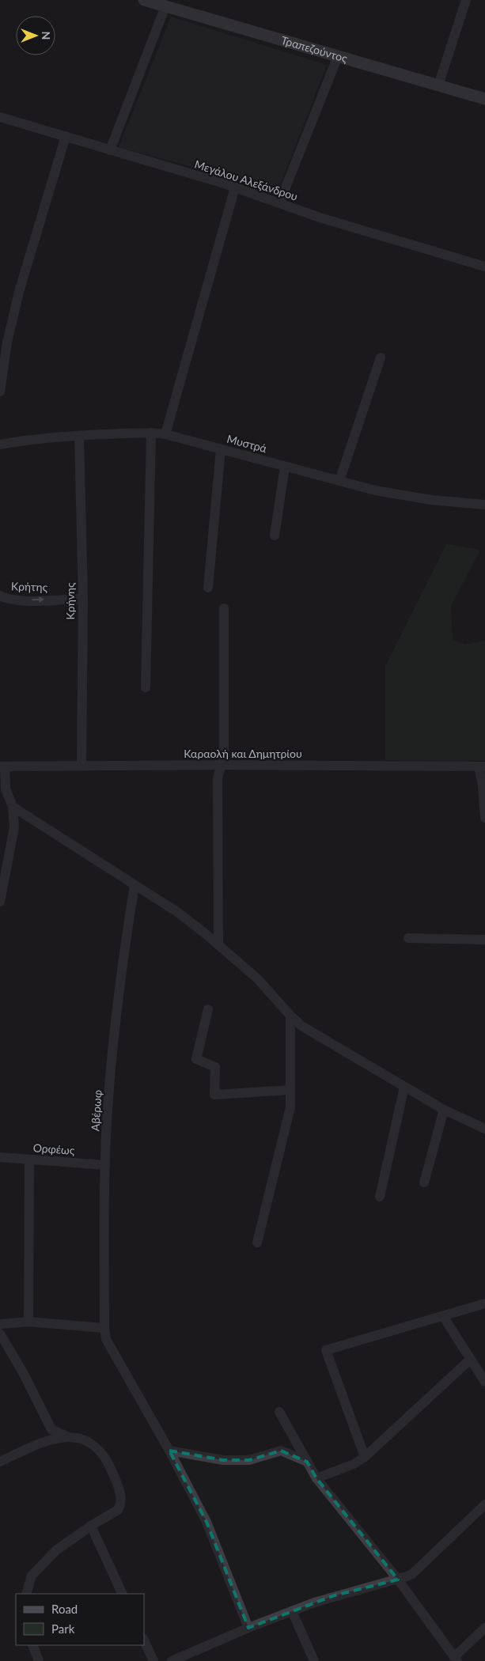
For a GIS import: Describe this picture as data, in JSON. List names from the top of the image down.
{
  "streets": {
    "main road": ["Τραπεζούντος"],
    "street": [
      "Μεγάλου Αλεξάνδρου",
      "Μυστρά",
      "Κρήτης",
      "Κρήνης",
      "Καραολή και Δημητρίου",
      "Αβέρωφ",
      "Ορφέως"
    ]
  },
  "crossings": [
    ["Μυστρά", "Κρήνης"],
    ["Κρήτης", "Κρήνης"],
    ["Κρήνης", "Καραολή και Δημητρίου"],
    ["Αβέρωφ", "Ορφέως"]
  ],
  "one_way": ["Κρήτης"],
  "legend": ["Road", "Park"],
  "north": "right"
}
